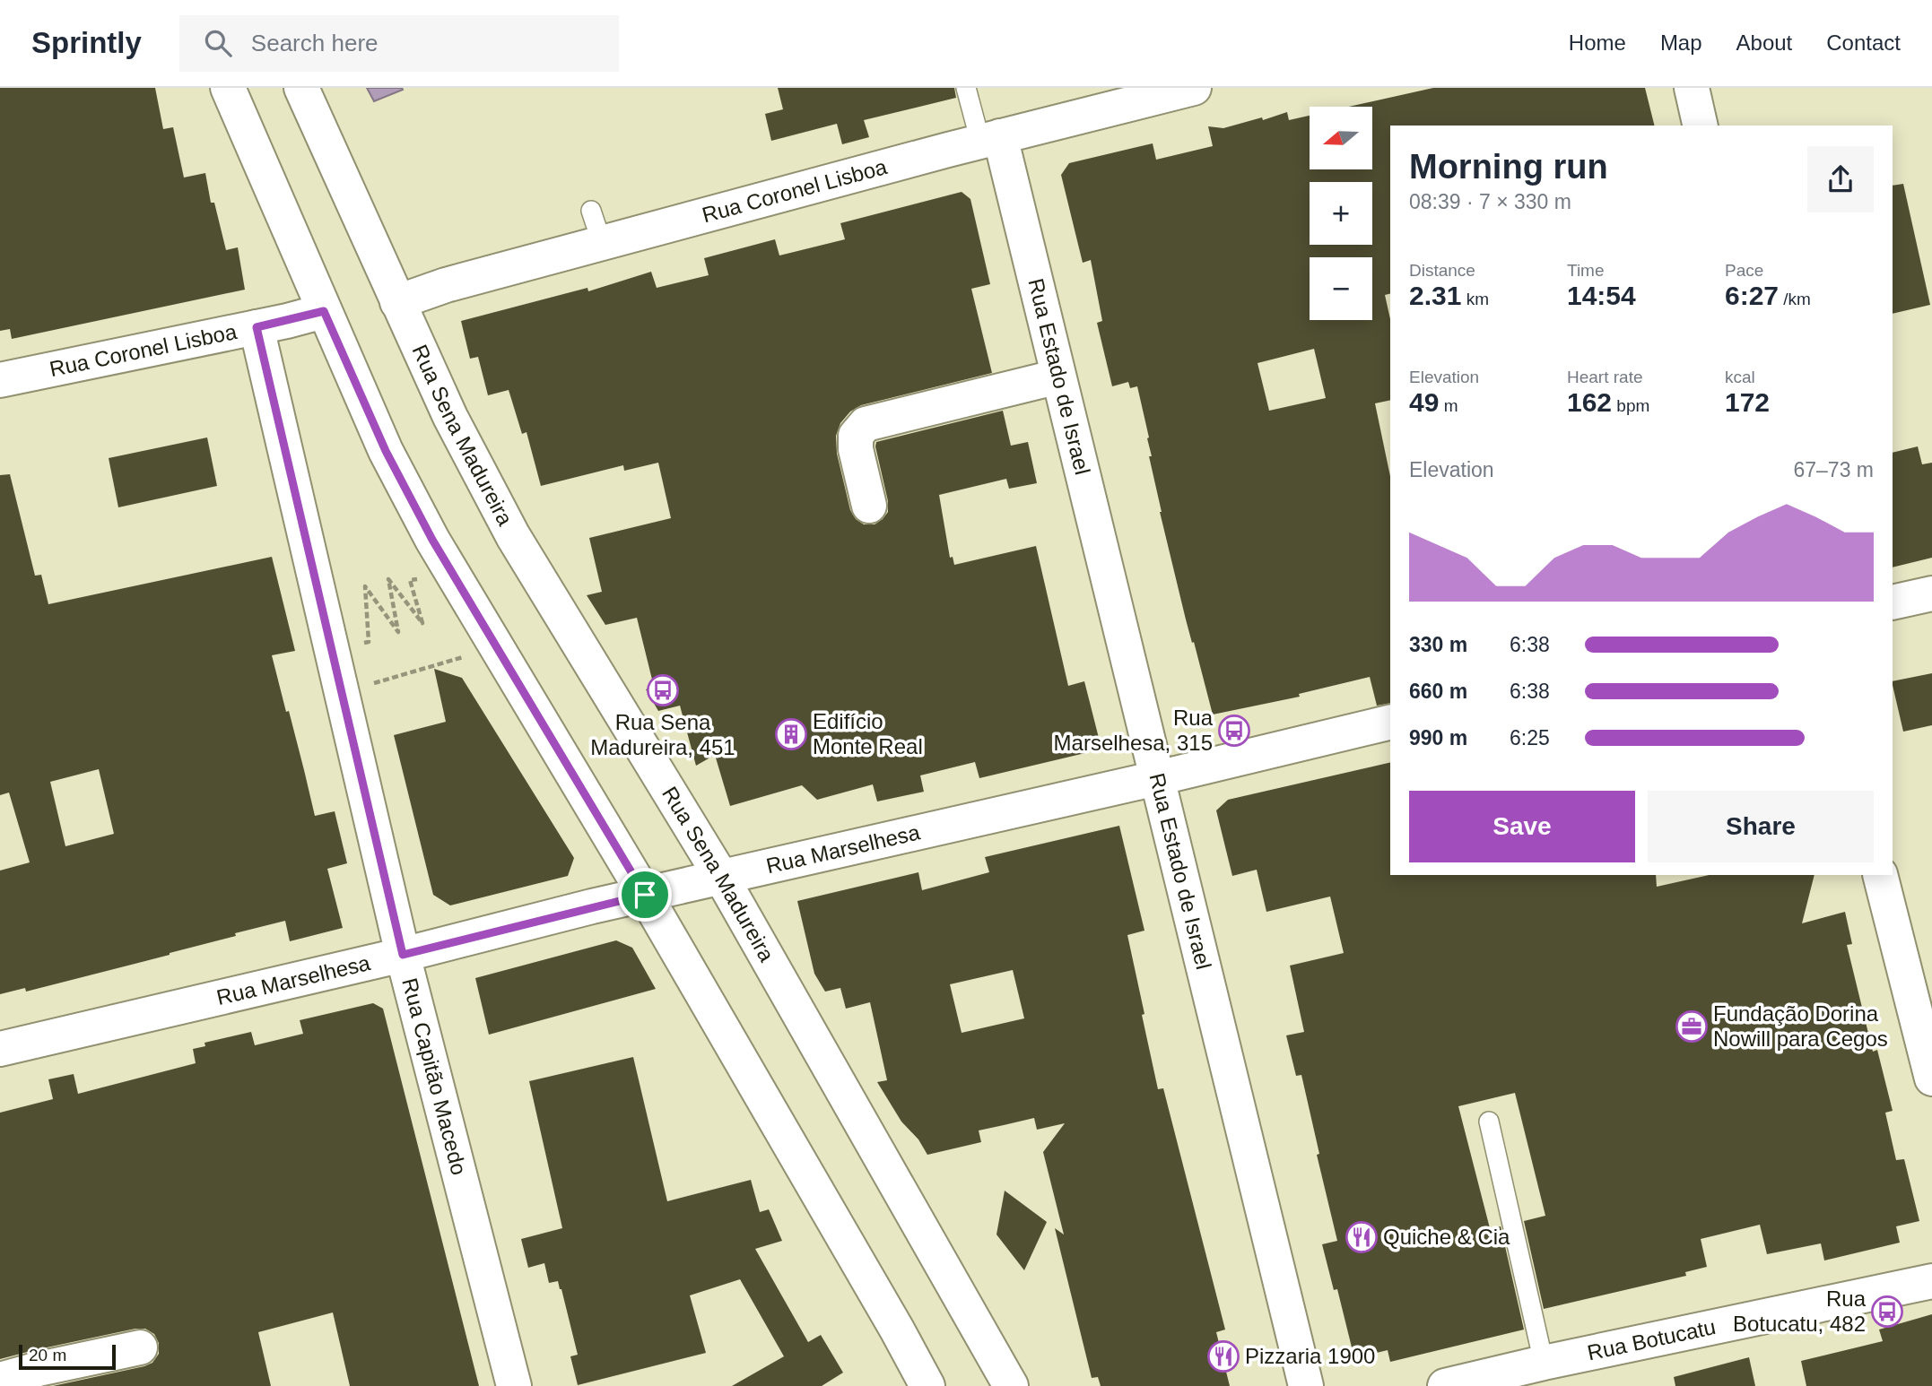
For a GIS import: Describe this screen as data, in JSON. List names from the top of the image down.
{
  "streets": {
    "street": [
      "Rua Coronel Lisboa",
      "Rua Estado de Israel",
      "Rua Sena Madureira",
      "Rua Marselhesa",
      "Rua Capitão Macedo",
      "Rua Botucatu"
    ]
  },
  "crossings": [
    ["Rua Coronel Lisboa", "Rua Estado de Israel"],
    ["Rua Coronel Lisboa", "Rua Sena Madureira"],
    ["Rua Coronel Lisboa", "Rua Capitão Macedo"],
    ["Rua Estado de Israel", "Rua Marselhesa"],
    ["Rua Sena Madureira", "Rua Marselhesa"],
    ["Rua Marselhesa", "Rua Capitão Macedo"]
  ],
  "places": {
    "bus stop": ["Rua Sena Madureira, 451", "Rua Marselhesa, 315", "Rua Botucatu, 482"],
    "building": ["Edifício Monte Real"],
    "office": ["Fundação Dorina Nowill para Cegos"],
    "restaurant": ["Quiche & Cia", "Pizzaria 1900"]
  },
  "scale_bar": "20 m",
  "north": "left",
  "page": {
    "header": "Sprintly",
    "search": "Search here",
    "nav": [
      "Home",
      "Map",
      "About",
      "Contact"
    ],
    "map_buttons": ["+", "−"],
    "heading": ["Morning run", "08:39 · 7 × 330 m"],
    "stats": [
      ["Distance", "2.31 km"],
      ["Time", "14:54"],
      ["Pace", "6:27 /km"],
      ["Elevation", "49 m"],
      ["Heart rate", "162 bpm"],
      ["kcal", "172"]
    ],
    "chart": ["Elevation", "67–73 m"],
    "list": [
      {
        "name": "330 m",
        "note": "6:38"
      },
      {
        "name": "660 m",
        "note": "6:38"
      },
      {
        "name": "990 m",
        "note": "6:25"
      }
    ],
    "buttons": ["Save", "Share"],
    "scale": "20 m"
  }
}
